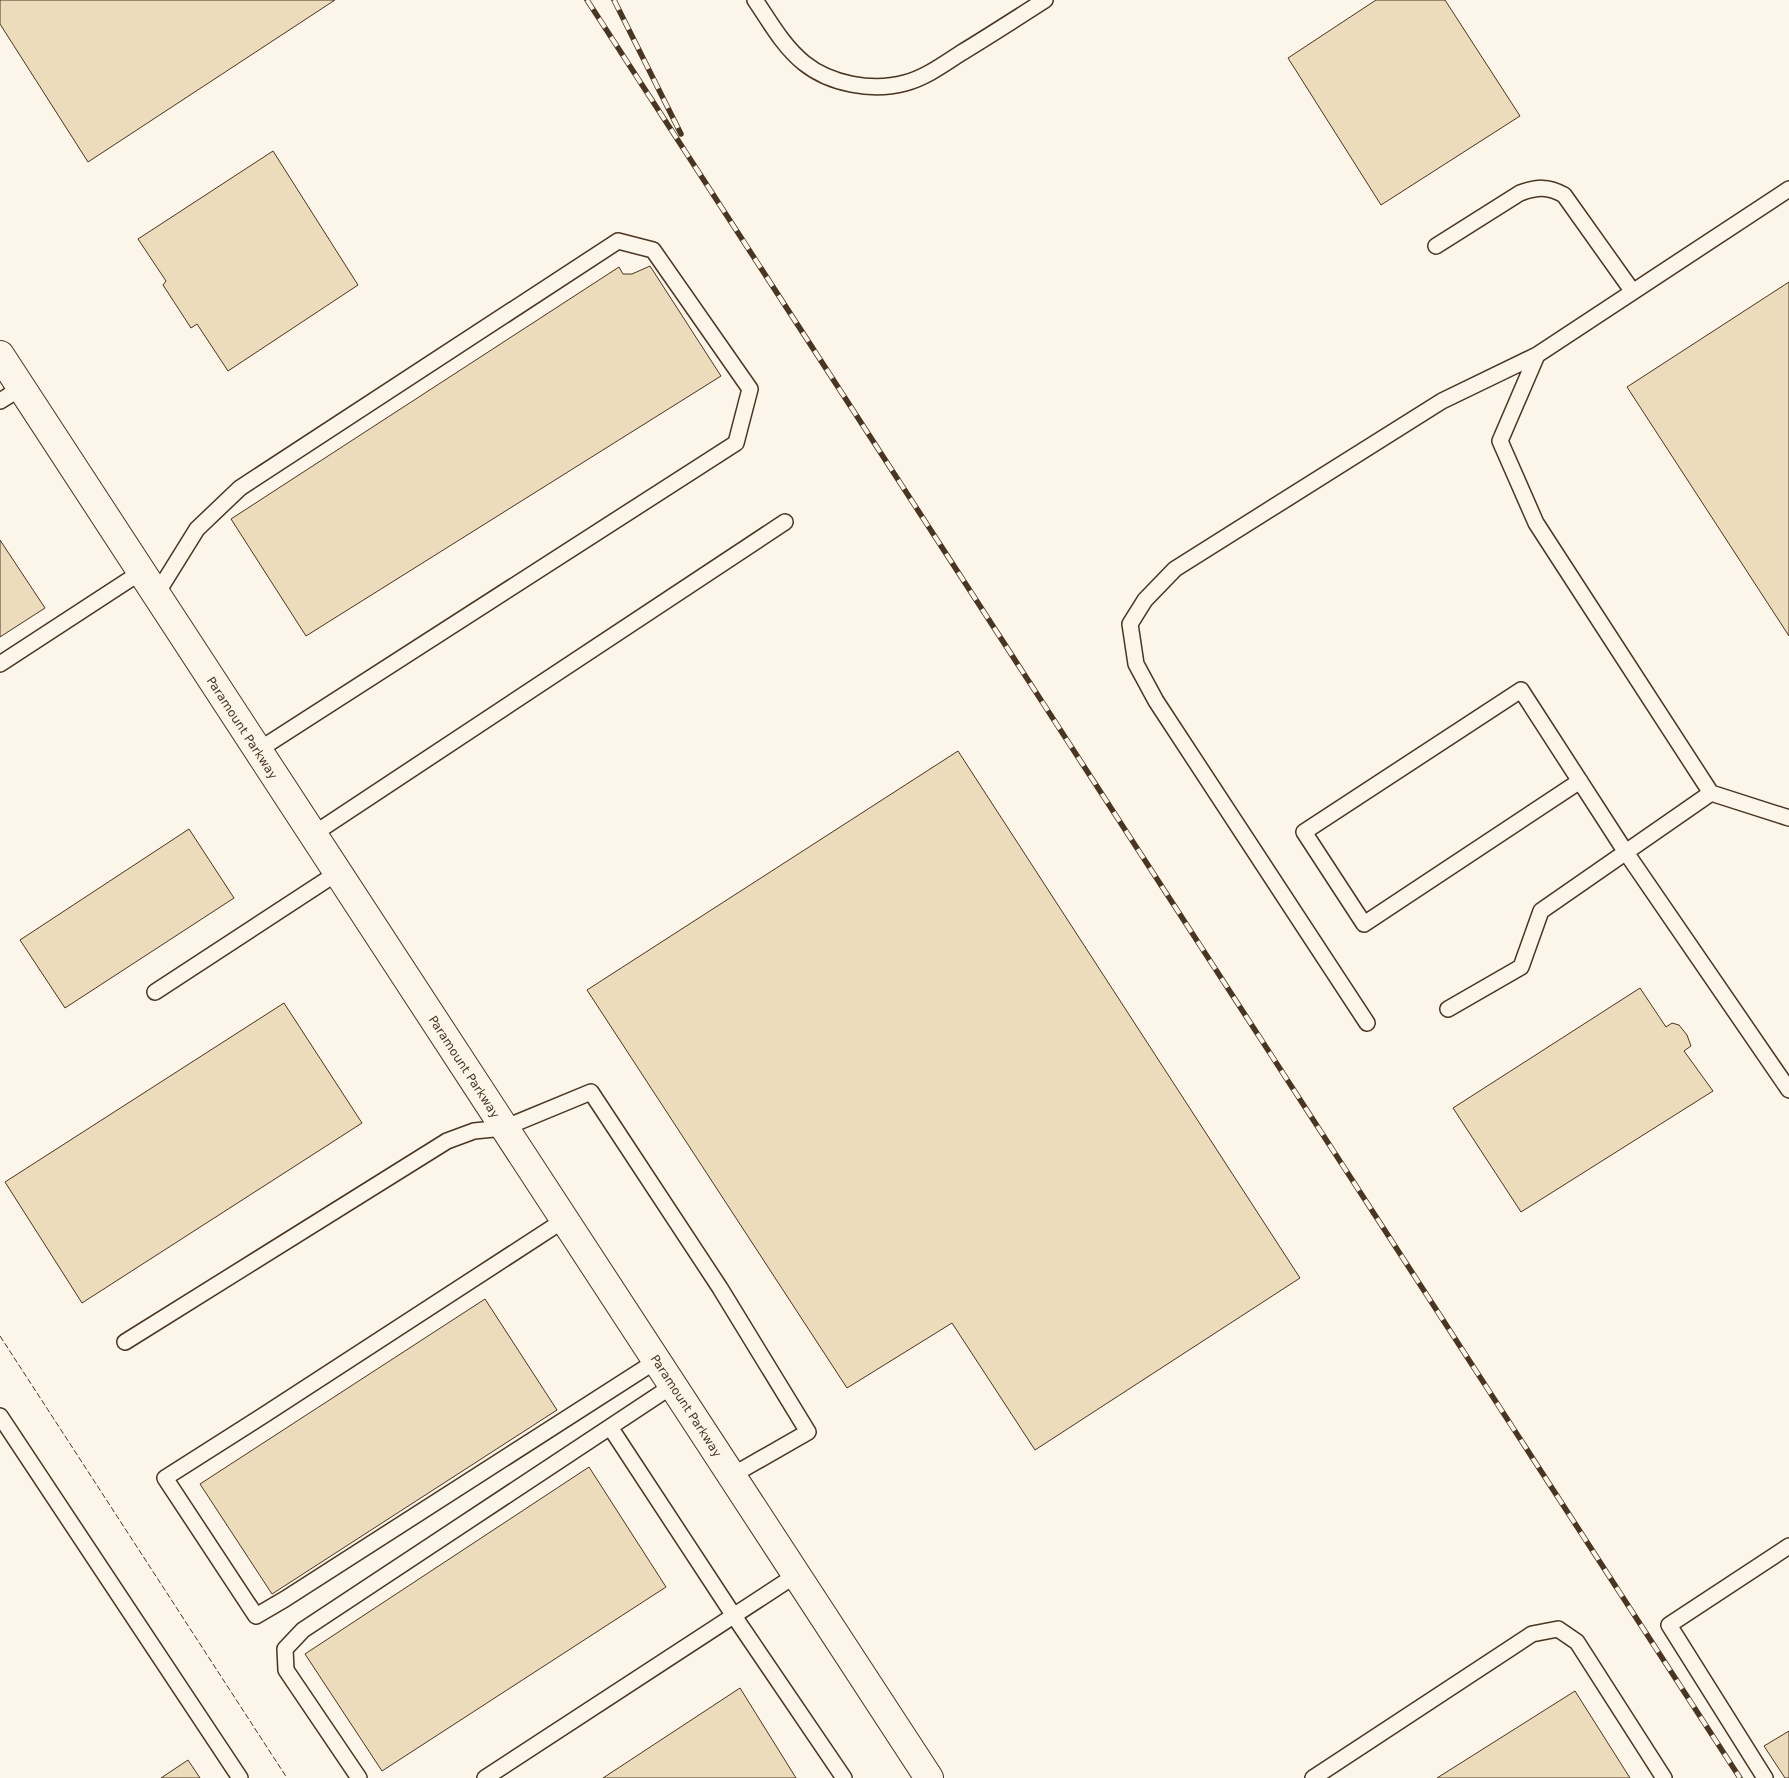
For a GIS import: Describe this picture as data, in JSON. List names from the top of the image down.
{
  "streets": {
    "street": ["Paramount Parkway"]
  }
}
